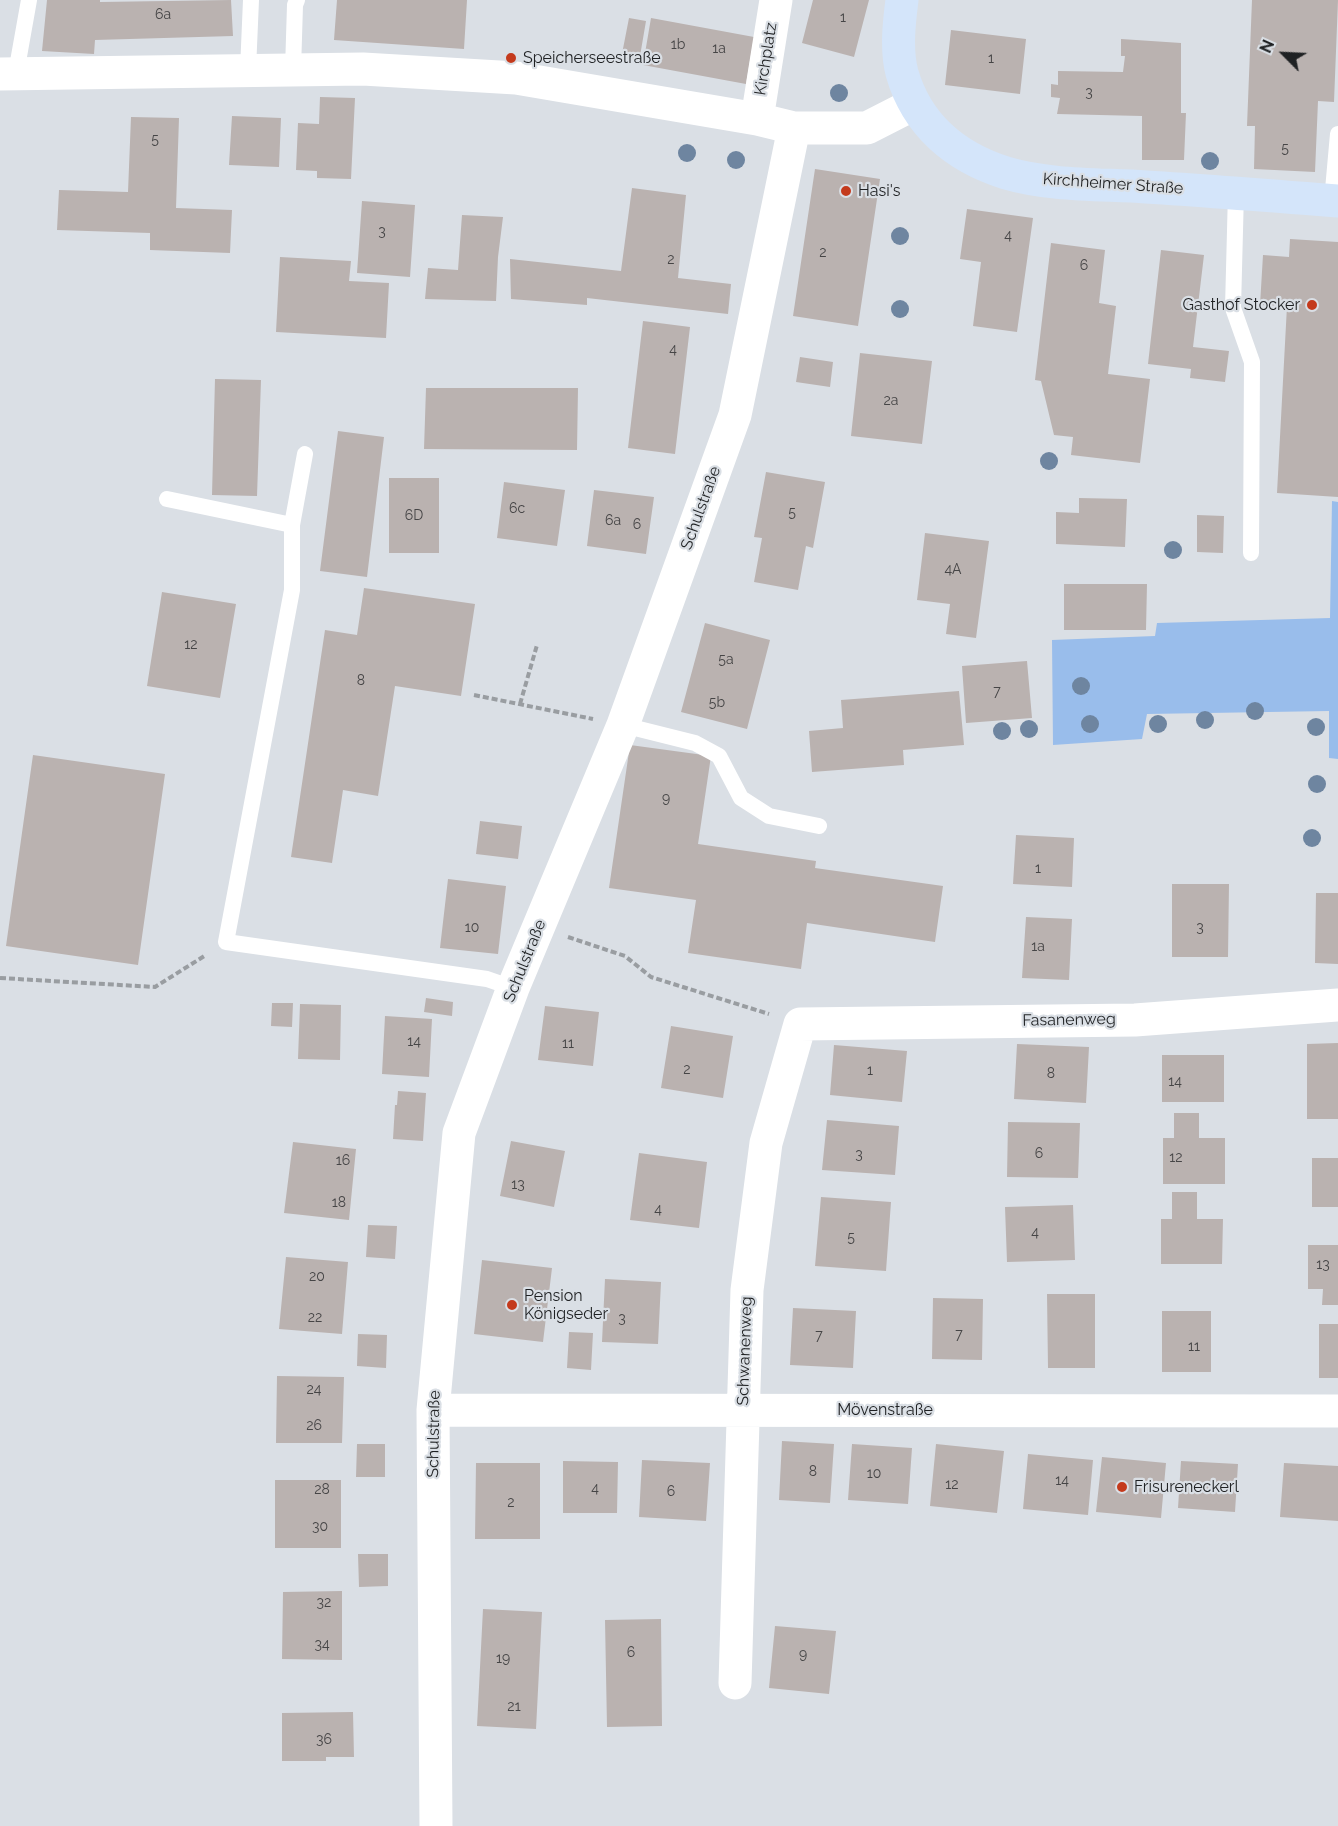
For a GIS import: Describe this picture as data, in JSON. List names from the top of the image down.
{
  "streets": {
    "main road": ["Kirchheimer Straße"],
    "street": [
      "Kirchplatz",
      "Schulstraße",
      "Fasanenweg",
      "Schwanenweg",
      "Mövenstraße"
    ]
  },
  "crossings": [
    ["Schulstraße", "Mövenstraße"],
    ["Fasanenweg", "Schwanenweg"],
    ["Schwanenweg", "Mövenstraße"]
  ],
  "places": [
    "Speicherseestraße",
    "Hasi's",
    "Gasthof Stocker",
    "Pension Königseder",
    "Frisureneckerl"
  ],
  "house_numbers": [
    "6a",
    "1",
    "1b",
    "1a",
    "1",
    "3",
    "5",
    "5",
    "3",
    "4",
    "2",
    "2",
    "6",
    "4",
    "2a",
    "6c",
    "5",
    "6D",
    "6a",
    "6",
    "4A",
    "12",
    "5a",
    "8",
    "7",
    "5b",
    "9",
    "1",
    "10",
    "3",
    "1a",
    "14",
    "11",
    "2",
    "1",
    "8",
    "14",
    "6",
    "3",
    "12",
    "16",
    "13",
    "18",
    "4",
    "4",
    "5",
    "13",
    "20",
    "22",
    "3",
    "7",
    "7",
    "11",
    "24",
    "26",
    "8",
    "10",
    "14",
    "12",
    "4",
    "28",
    "6",
    "2",
    "30",
    "32",
    "34",
    "6",
    "9",
    "19",
    "21",
    "36"
  ],
  "north": "top left"
}
